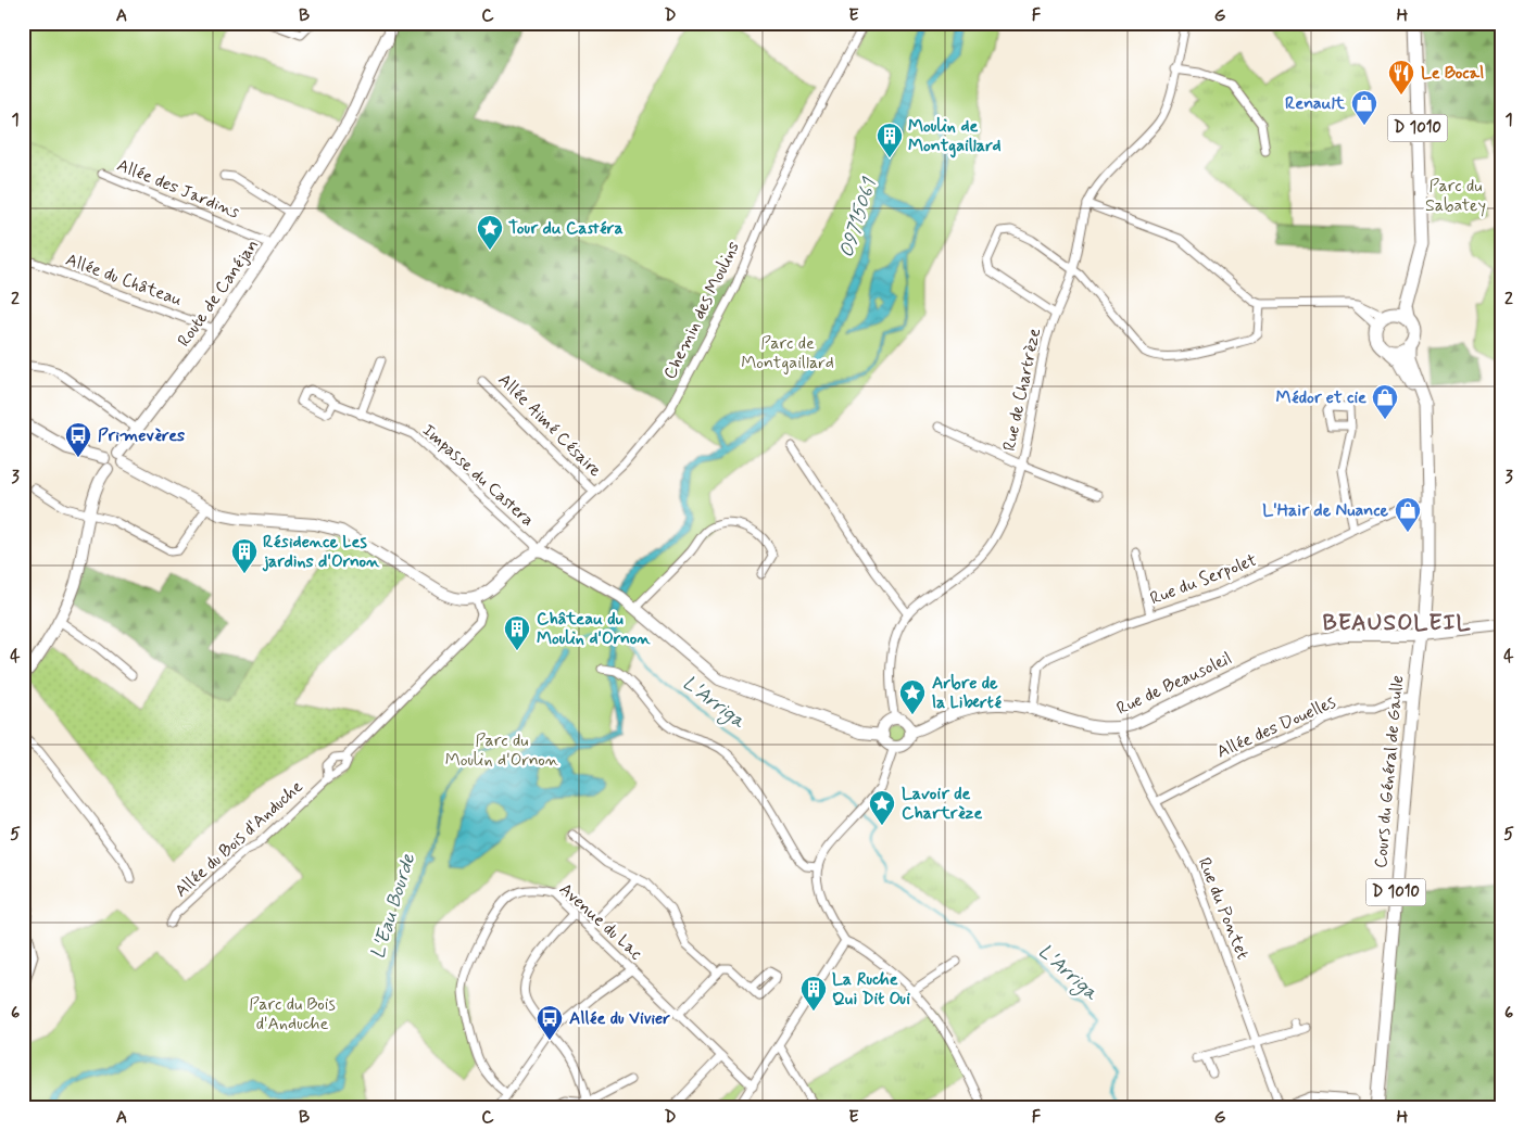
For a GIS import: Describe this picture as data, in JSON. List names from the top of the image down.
{
  "streets": {
    "main road": ["D 1010", "Cours du Général de Gaulle"],
    "street": [
      "Allée des Jardins",
      "Allée du Château",
      "Route de Canéjan",
      "Chemin des Moulins",
      "Rue de Chartrèze",
      "Allée Aimé Césaire",
      "Impasse du Castera",
      "Rue du Serpolet",
      "Rue de Beausoleil",
      "Allée des Douelles",
      "Allée du Bois d'Anduche",
      "Rue du Pontet",
      "Avenue du Lac"
    ]
  },
  "crossings": [
    ["D 1010", "Cours du Général de Gaulle"],
    ["Allée des Jardins", "Route de Canéjan"],
    ["Allée du Château", "Route de Canéjan"],
    ["Chemin des Moulins", "Allée Aimé Césaire"],
    ["Chemin des Moulins", "Impasse du Castera"],
    ["Rue de Chartrèze", "Rue de Beausoleil"],
    ["Rue du Serpolet", "Rue de Beausoleil"],
    ["Rue du Serpolet", "Cours du Général de Gaulle"],
    ["Rue de Beausoleil", "Cours du Général de Gaulle"],
    ["Rue de Beausoleil", "Rue du Pontet"],
    ["Allée des Douelles", "Cours du Général de Gaulle"],
    ["Allée des Douelles", "Rue du Pontet"]
  ],
  "districts": ["BEAUSOLEIL"],
  "water": ["O9715061", "L'Arriga", "L'Eau Bourde"],
  "parks": [
    "Parc du Sabatey",
    "Parc de Montgaillard",
    "Parc du Moulin d'Ornon",
    "Parc du Bois d'Anduche"
  ],
  "places": {
    "restaurant": ["Le Bocal"],
    "shop": ["Renault", "Médor et cie", "L'Hair de Nuance"],
    "building": [
      "Moulin de Montgaillard",
      "Résidence Les jardins d'Ornon",
      "Château du Moulin d'Ornon",
      "La Ruche Qui Dit Oui"
    ],
    "place": ["Tour du Castéra", "Arbre de la Liberté", "Lavoir de Chartrèze"],
    "bus stop": ["Primevères", "Allée du Vivier"]
  },
  "grid": {
    "columns": [
      "A",
      "B",
      "C",
      "D",
      "E",
      "F",
      "G",
      "H"
    ],
    "rows": [
      "1",
      "2",
      "3",
      "4",
      "5",
      "6"
    ]
  }
}
